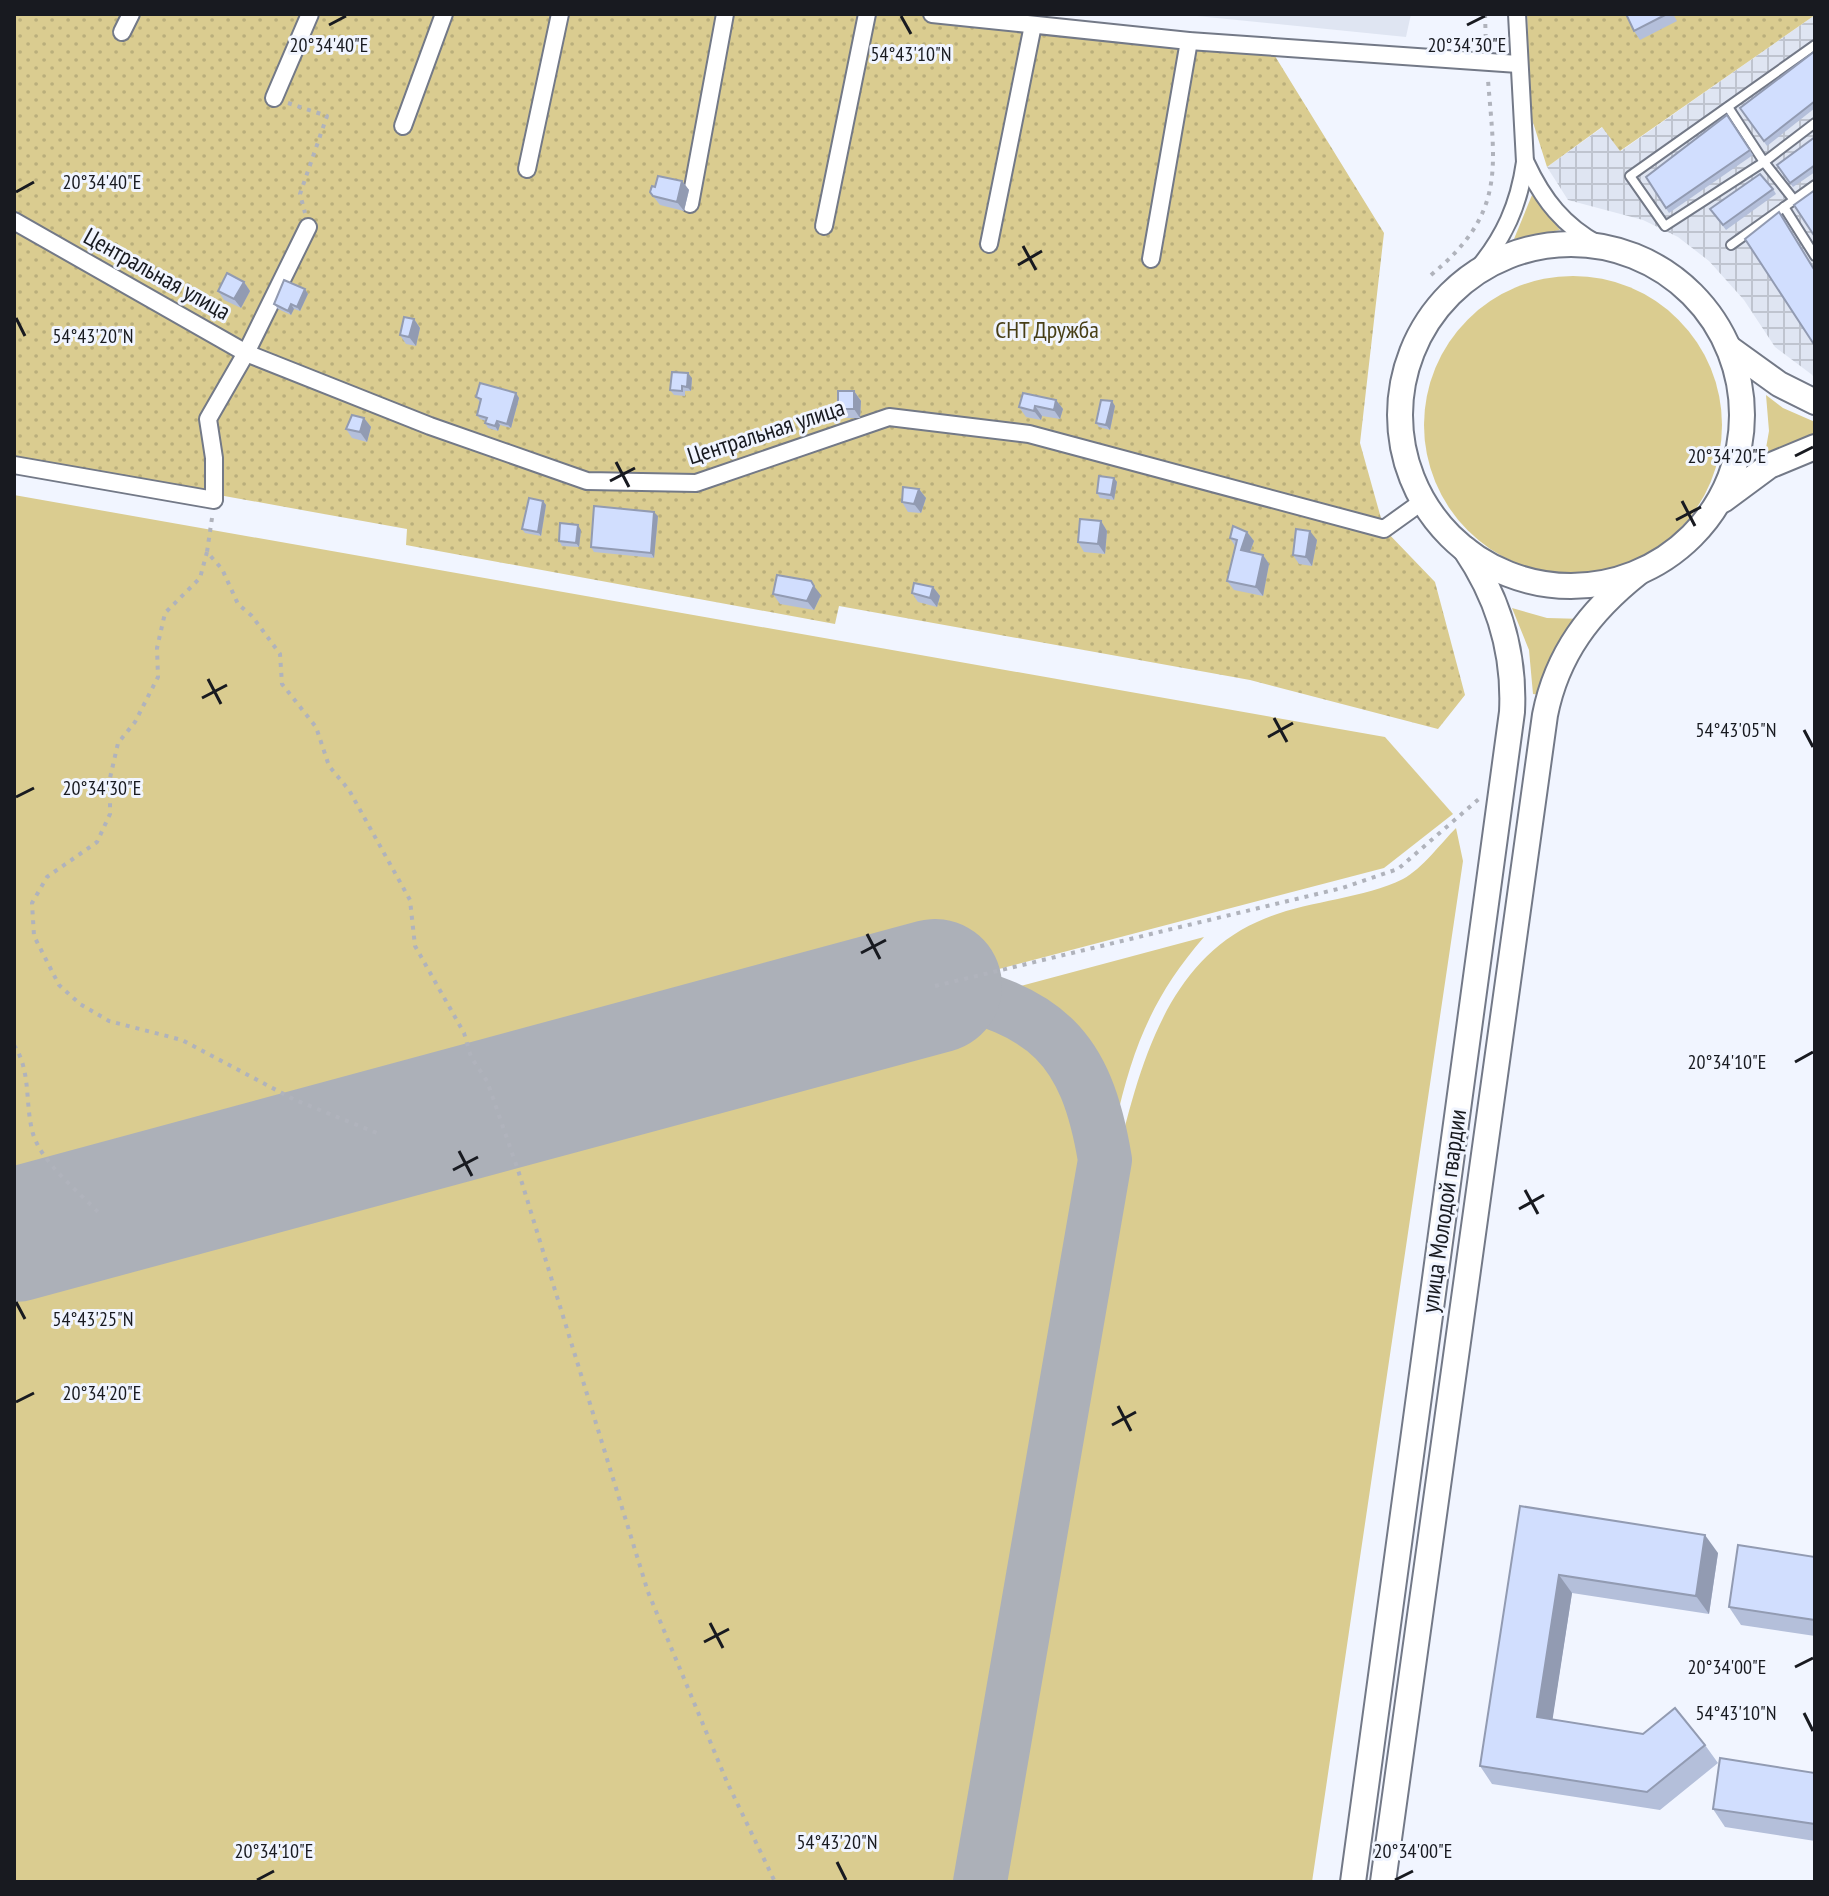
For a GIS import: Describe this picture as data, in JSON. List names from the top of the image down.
{
  "streets": {
    "main road": ["улица Молодой гвардии"],
    "street": ["Центральная улица"]
  },
  "parks": ["СНТ Дружба"],
  "coordinates": [
    "20°34'40\"E",
    "20°34'30\"E",
    "54°43'10\"N",
    "54°43'20\"N",
    "20°34'20\"E",
    "54°43'05\"N",
    "20°34'10\"E",
    "54°43'25\"N",
    "20°34'00\"E"
  ]
}
